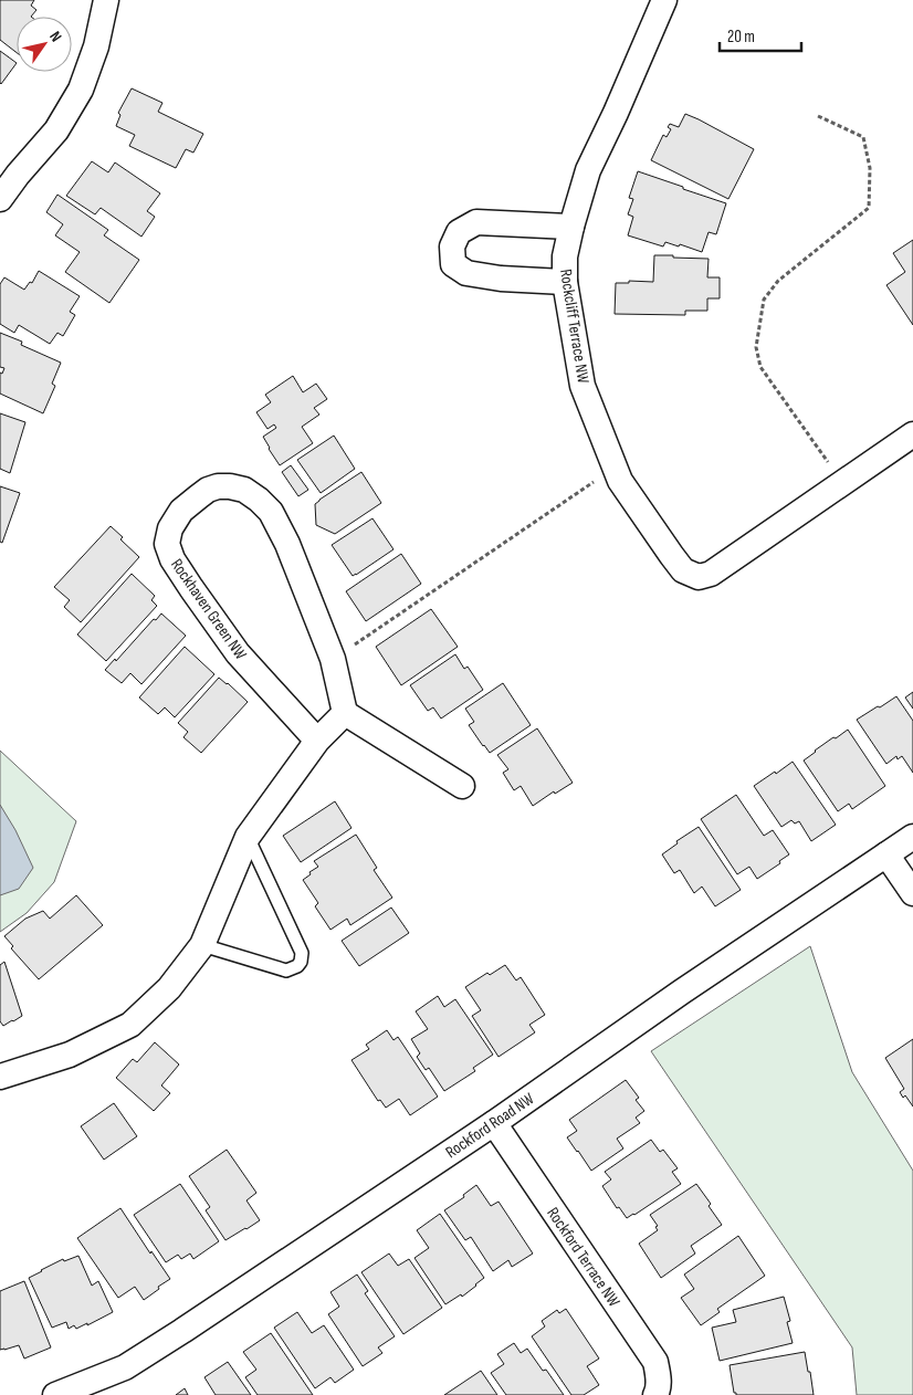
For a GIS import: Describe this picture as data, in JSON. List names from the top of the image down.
{
  "streets": {
    "street": [
      "Rockcliff Terrace NW",
      "Rockhaven Green NW",
      "Rockford Road NW",
      "Rockford Terrace NW"
    ]
  },
  "crossings": [
    ["Rockford Road NW", "Rockford Terrace NW"]
  ],
  "scale_bar": "20 m",
  "north": "top right"
}
